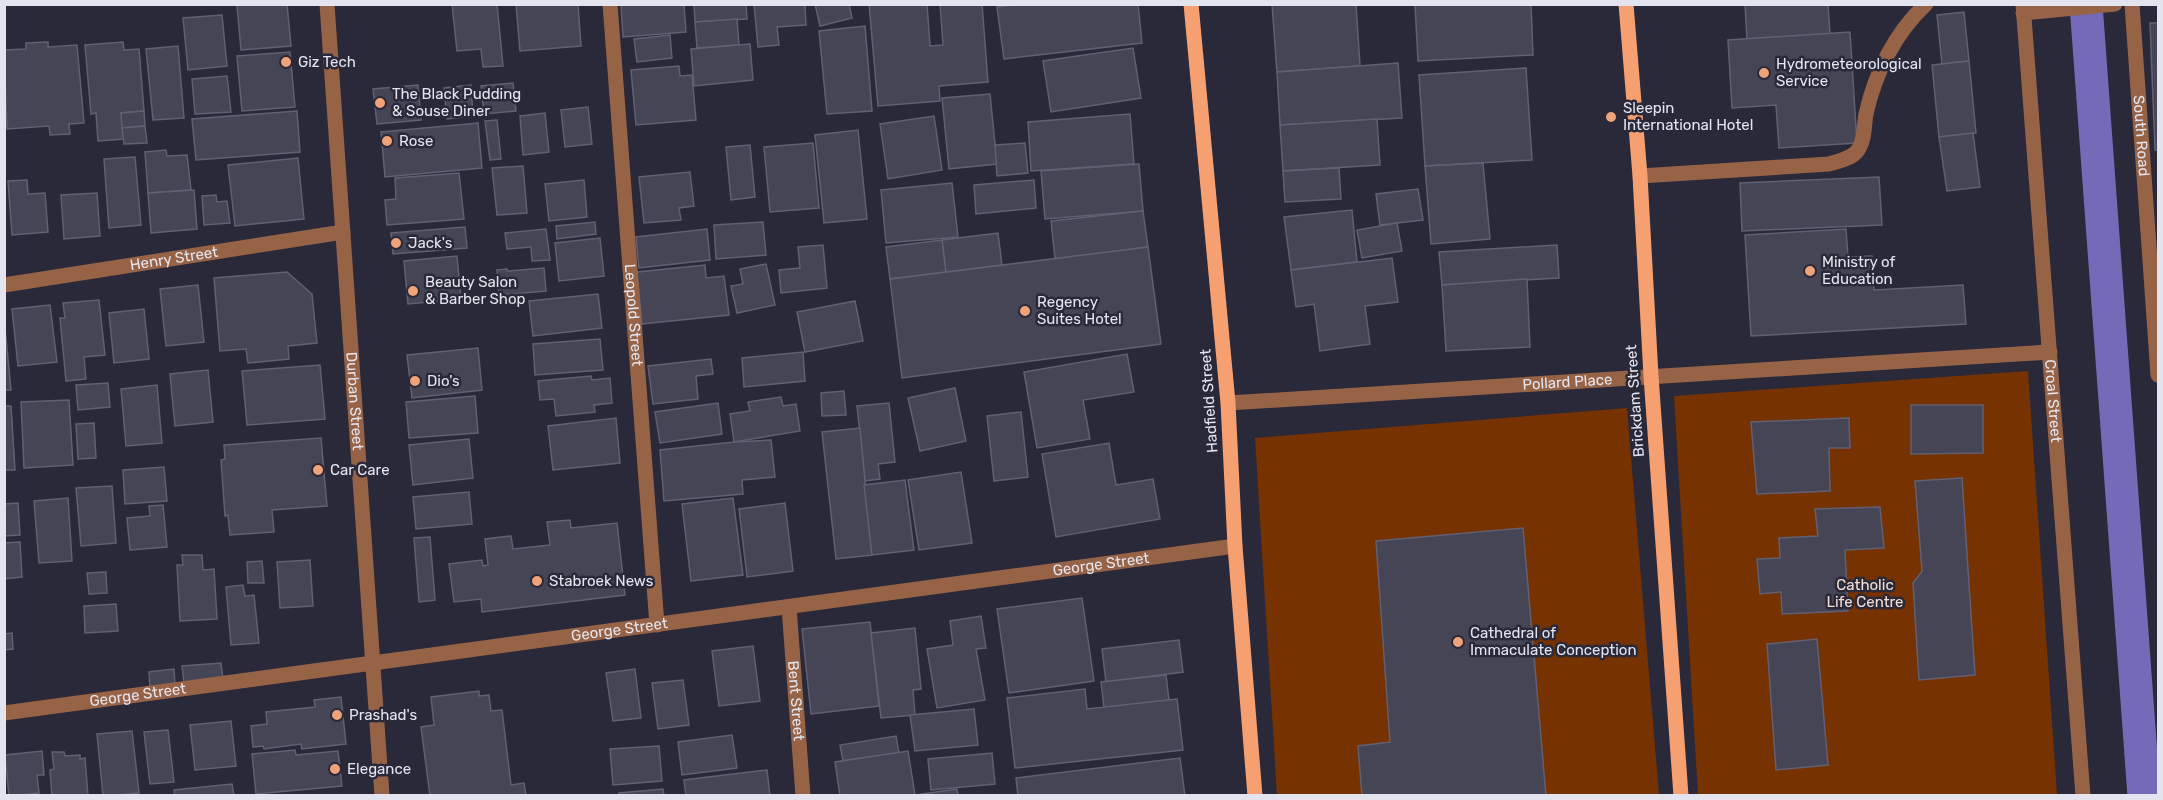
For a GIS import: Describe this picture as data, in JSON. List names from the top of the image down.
{
  "streets": {
    "main road": ["Hadfield Street", "Brickdam Street"],
    "street": [
      "South Road",
      "Henry Street",
      "Leopold Street",
      "Pollard Place",
      "Durban Street",
      "Croal Street",
      "George Street",
      "Bent Street"
    ]
  },
  "crossings": [
    ["Henry Street", "Durban Street"],
    ["Leopold Street", "George Street"],
    ["Pollard Place", "Croal Street"],
    ["Pollard Place", "Hadfield Street"],
    ["Pollard Place", "Brickdam Street"],
    ["Durban Street", "George Street"],
    ["Hadfield Street", "George Street"],
    ["George Street", "Bent Street"]
  ],
  "parks": ["Catholic Life Centre"],
  "places": [
    "Giz Tech",
    "Hydrometeorological Service",
    "The Black Pudding & Souse Diner",
    "Sleepin International Hotel",
    "Rose",
    "Jack's",
    "Ministry of Education",
    "Beauty Salon & Barber Shop",
    "Regency Suites Hotel",
    "Dio's",
    "Car Care",
    "Stabroek News",
    "Cathedral of Immaculate Conception",
    "Prashad's",
    "Elegance"
  ]
}
